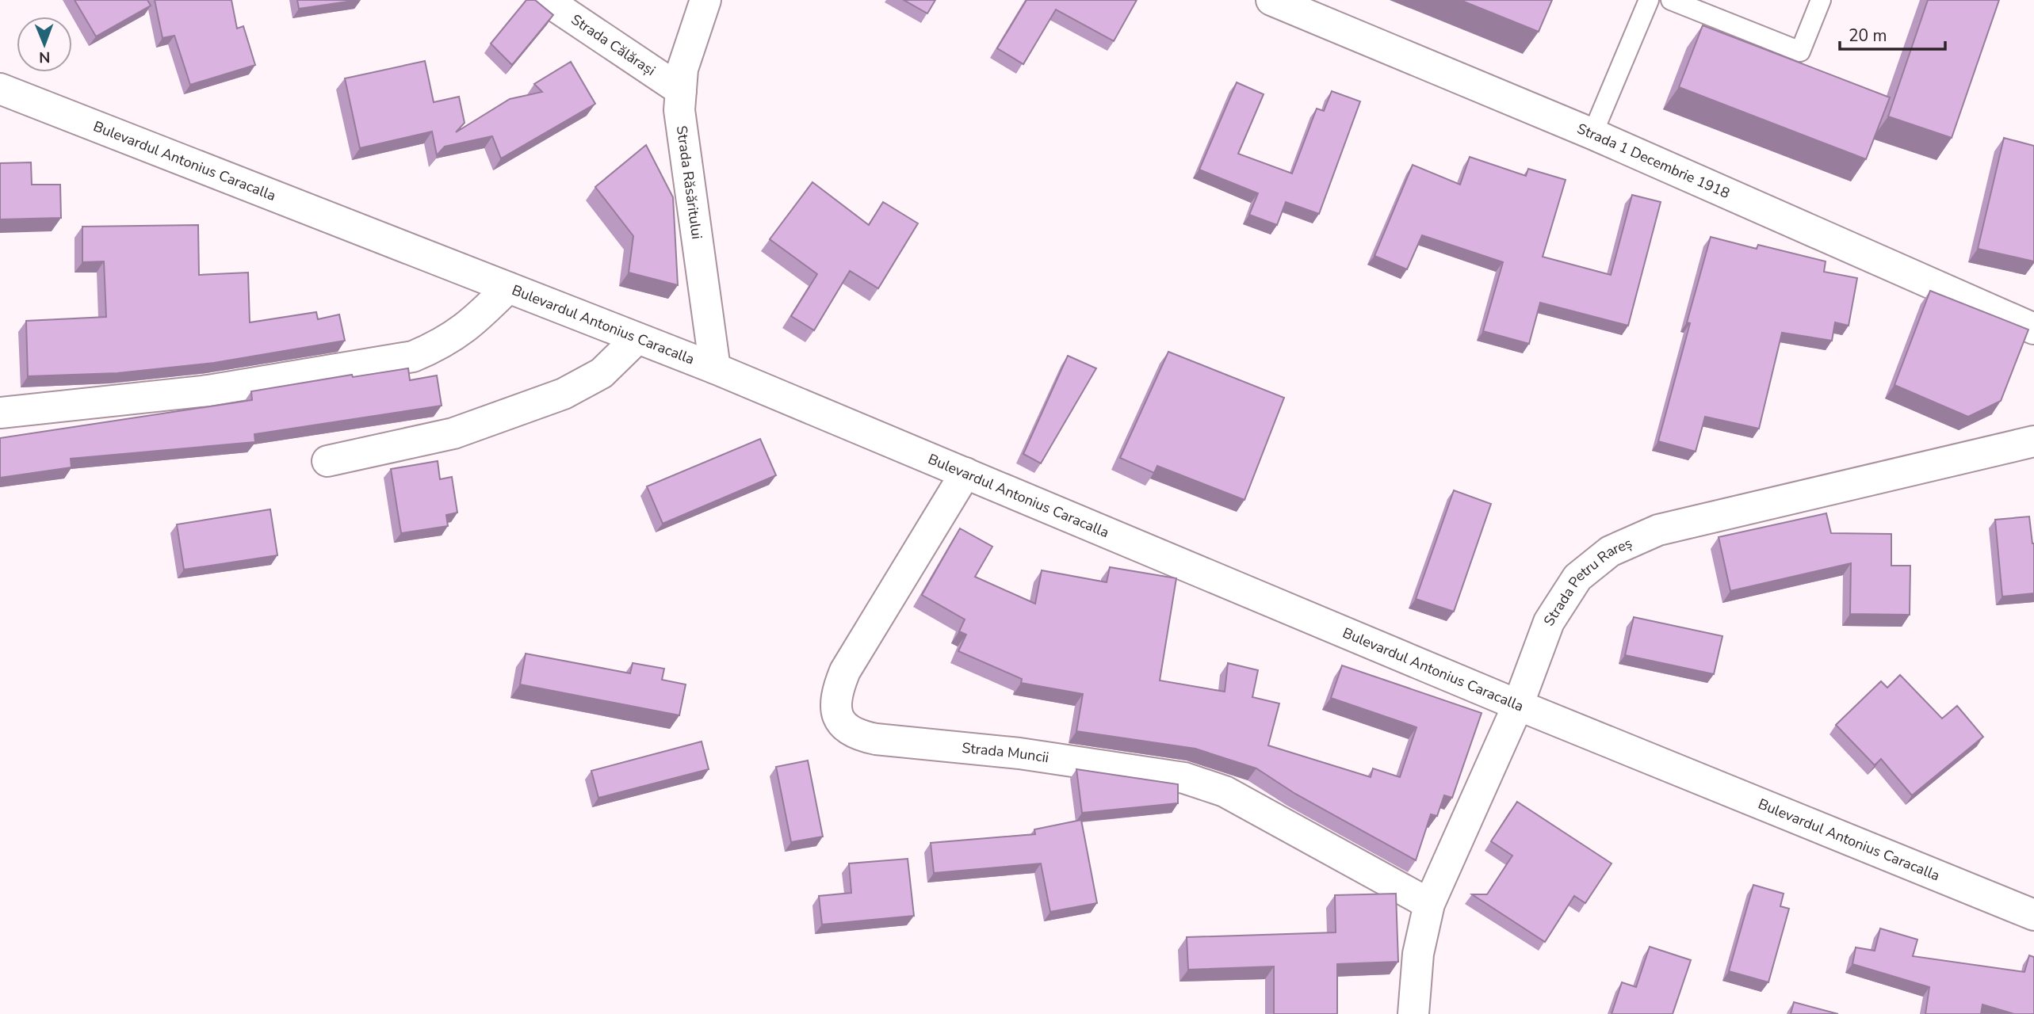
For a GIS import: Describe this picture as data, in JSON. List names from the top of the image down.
{
  "streets": {
    "street": [
      "Strada Călărași",
      "Bulevardul Antonius Caracalla",
      "Strada 1 Decembrie 1918",
      "Strada Răsăritului",
      "Strada Petru Rareș",
      "Strada Muncii"
    ]
  },
  "crossings": [
    ["Strada Călărași", "Strada Răsăritului"],
    ["Bulevardul Antonius Caracalla", "Strada Răsăritului"],
    ["Bulevardul Antonius Caracalla", "Strada Petru Rareș"],
    ["Bulevardul Antonius Caracalla", "Strada Muncii"],
    ["Strada Petru Rareș", "Strada Muncii"]
  ],
  "scale_bar": "20 m",
  "north": "bottom"
}
